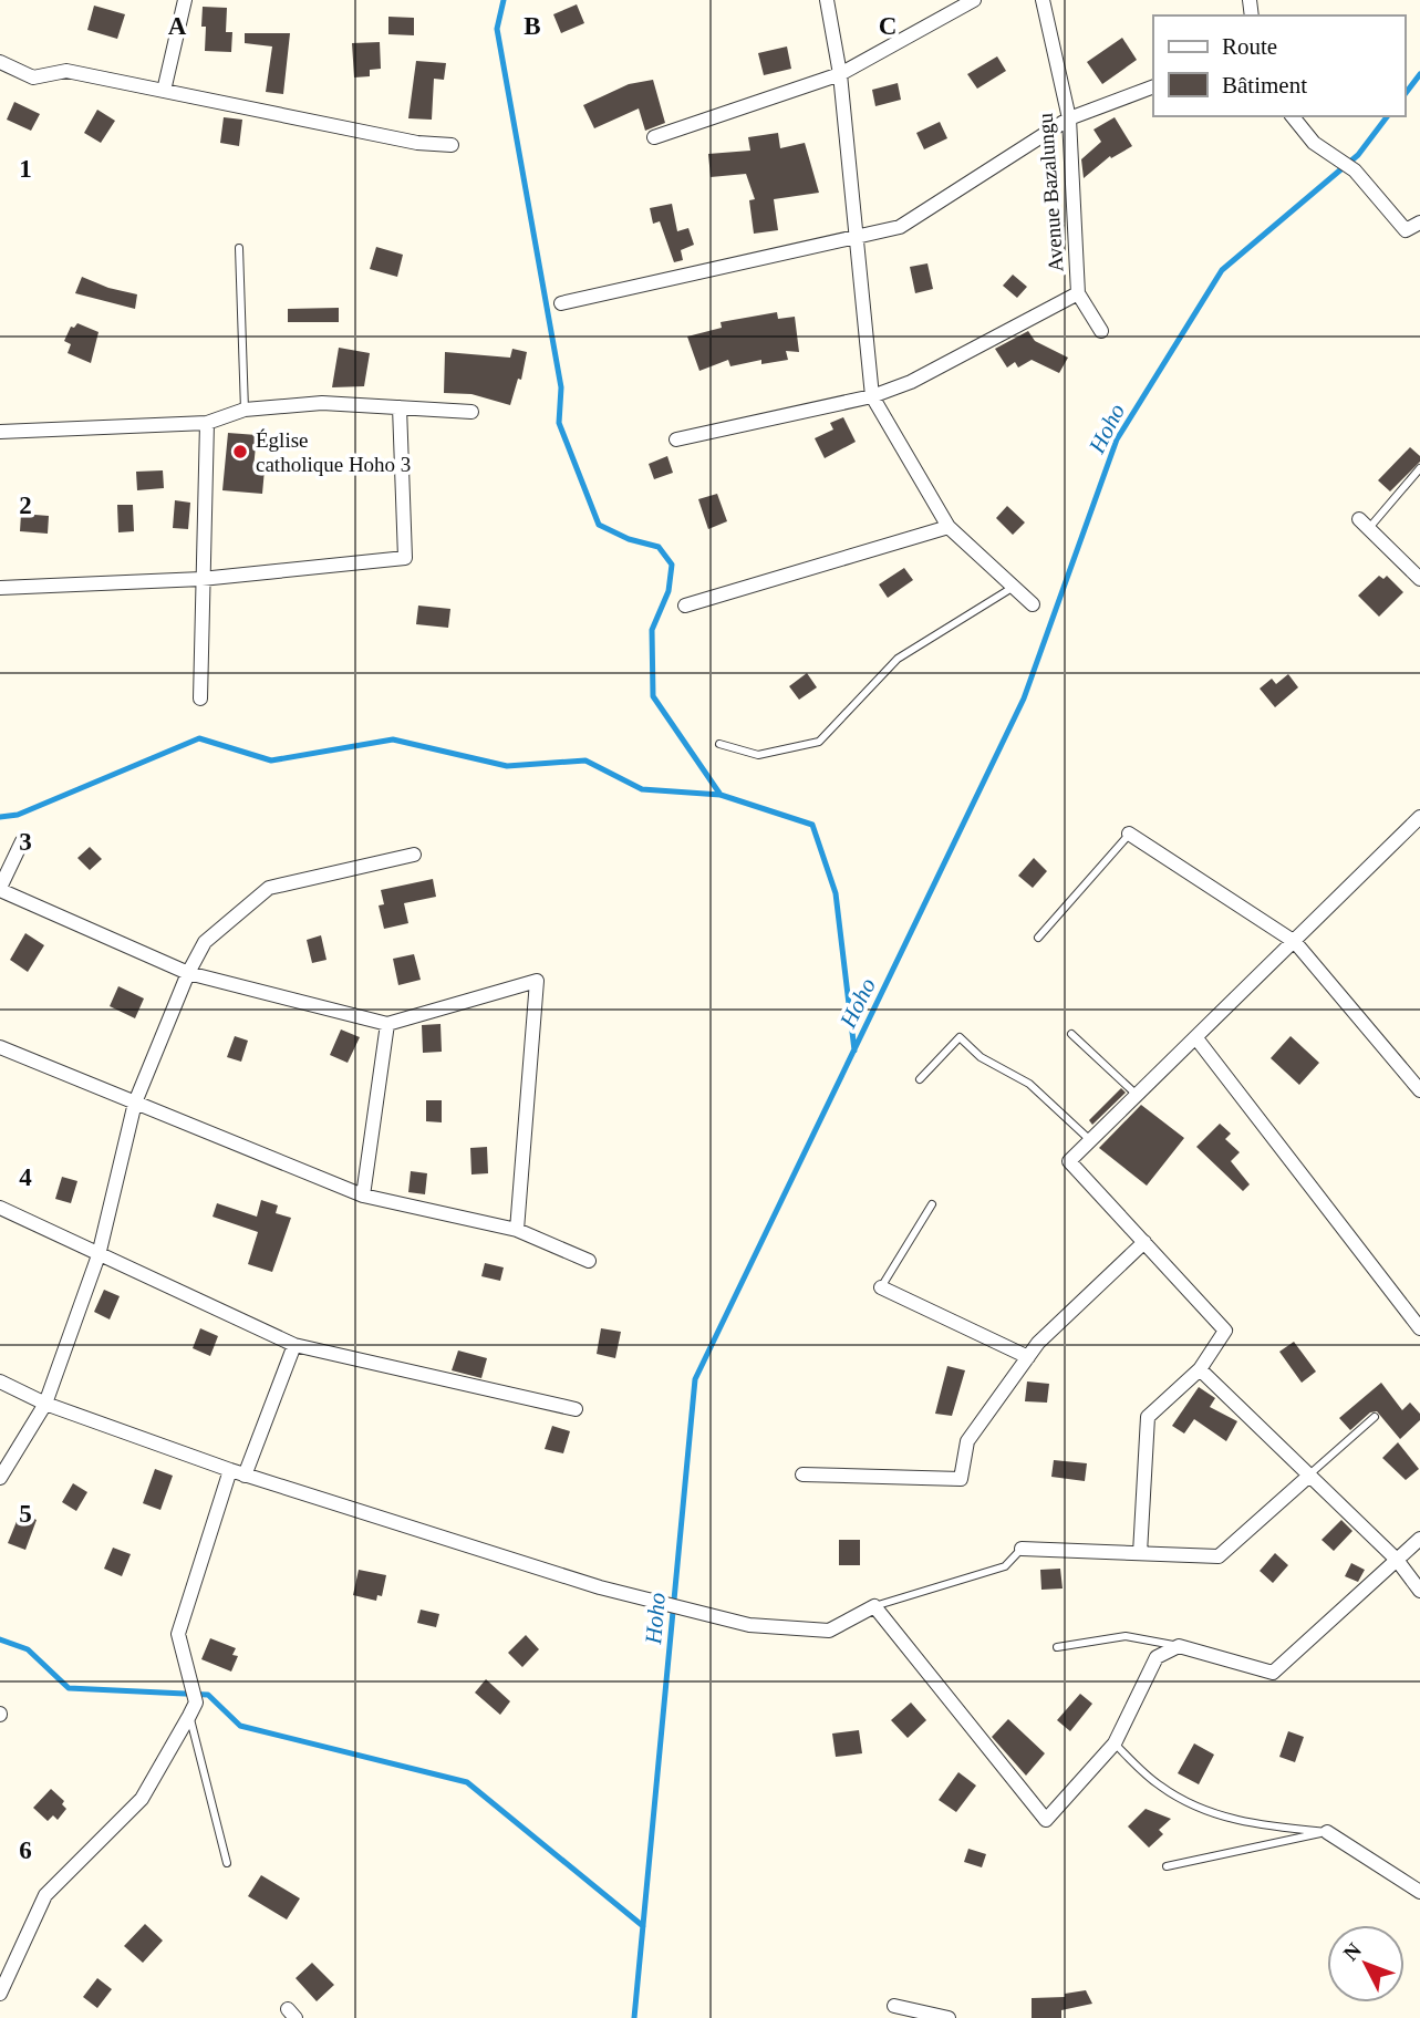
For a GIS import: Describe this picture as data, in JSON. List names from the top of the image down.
{
  "streets": {
    "street": ["Avenue Bazalungu"]
  },
  "water": ["Hoho"],
  "places": ["Église catholique Hoho 3"],
  "legend": ["Route", "Bâtiment"],
  "north": "top left",
  "grid": {
    "columns": ["A", "B", "C"],
    "rows": [
      "1",
      "2",
      "3",
      "4",
      "5",
      "6"
    ]
  }
}
